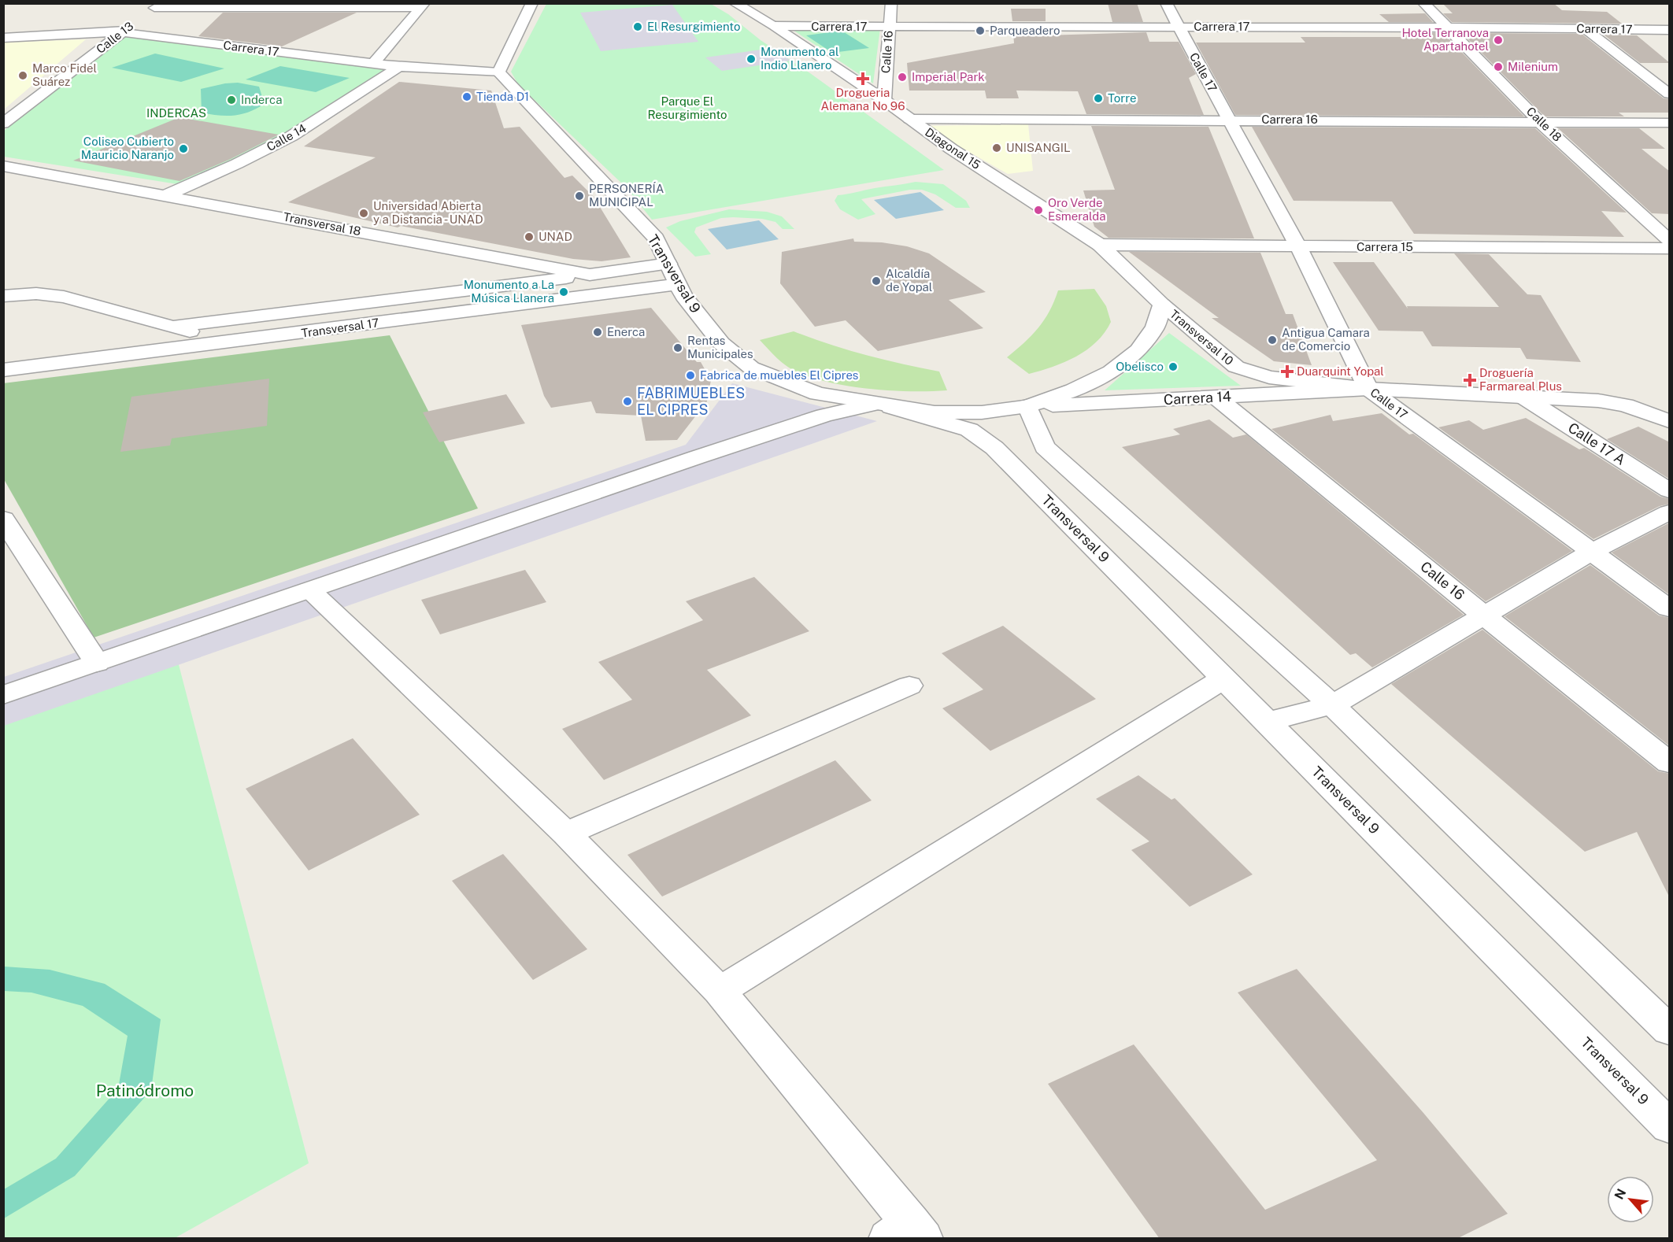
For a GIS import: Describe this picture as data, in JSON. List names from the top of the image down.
{
  "streets": {
    "street": [
      "Carrera 17",
      "Calle 13",
      "Calle 16",
      "Calle 17",
      "Carrera 16",
      "Calle 18",
      "Calle 14",
      "Diagonal 15",
      "Transversal 18",
      "Carrera 15",
      "Transversal 9",
      "Transversal 17",
      "Transversal 10",
      "Carrera 14",
      "Calle 17 A"
    ]
  },
  "crossings": [
    ["Carrera 17", "Calle 13"],
    ["Carrera 17", "Calle 16"],
    ["Carrera 17", "Calle 17"],
    ["Carrera 17", "Calle 18"],
    ["Carrera 17", "Calle 14"],
    ["Carrera 17", "Diagonal 15"],
    ["Carrera 17", "Transversal 9"],
    ["Calle 16", "Diagonal 15"],
    ["Calle 16", "Carrera 14"],
    ["Calle 17", "Carrera 16"],
    ["Calle 17", "Carrera 15"],
    ["Calle 17", "Carrera 14"],
    ["Carrera 16", "Calle 18"],
    ["Carrera 16", "Diagonal 15"],
    ["Calle 14", "Transversal 18"],
    ["Diagonal 15", "Carrera 15"],
    ["Diagonal 15", "Transversal 10"],
    ["Transversal 18", "Transversal 9"],
    ["Transversal 9", "Transversal 17"],
    ["Transversal 10", "Carrera 14"],
    ["Carrera 14", "Calle 17 A"]
  ],
  "parks": ["Parque El Resurgimiento", "INDERCAS", "Patinódromo"],
  "places": {
    "other": [
      "El Resurgimiento",
      "Parqueadero",
      "Hotel Terranova Apartahotel",
      "Monumento al Indio Llanero",
      "Milenium",
      "Marco Fidel Suárez",
      "Imperial Park",
      "Tienda D1",
      "Torre",
      "Inderca",
      "UNISANGIL",
      "Coliseo Cubierto Mauricio Naranjo",
      "PERSONERÍA MUNICIPAL",
      "Oro Verde Esmeralda",
      "Universidad Abierta y a Distancia - UNAD",
      "UNAD",
      "Alcaldía de Yopal",
      "Monumento a La Música Llanera",
      "Enerca",
      "Antigua Camara de Comercio",
      "Rentas Municipales",
      "Obelisco",
      "Fabrica de muebles El Cipres",
      "FABRIMUEBLES EL CIPRES"
    ],
    "health": ["Drogueria Alemana No 96", "Duarquint Yopal", "Droguería Farmareal Plus"]
  },
  "north": "top left"
}
